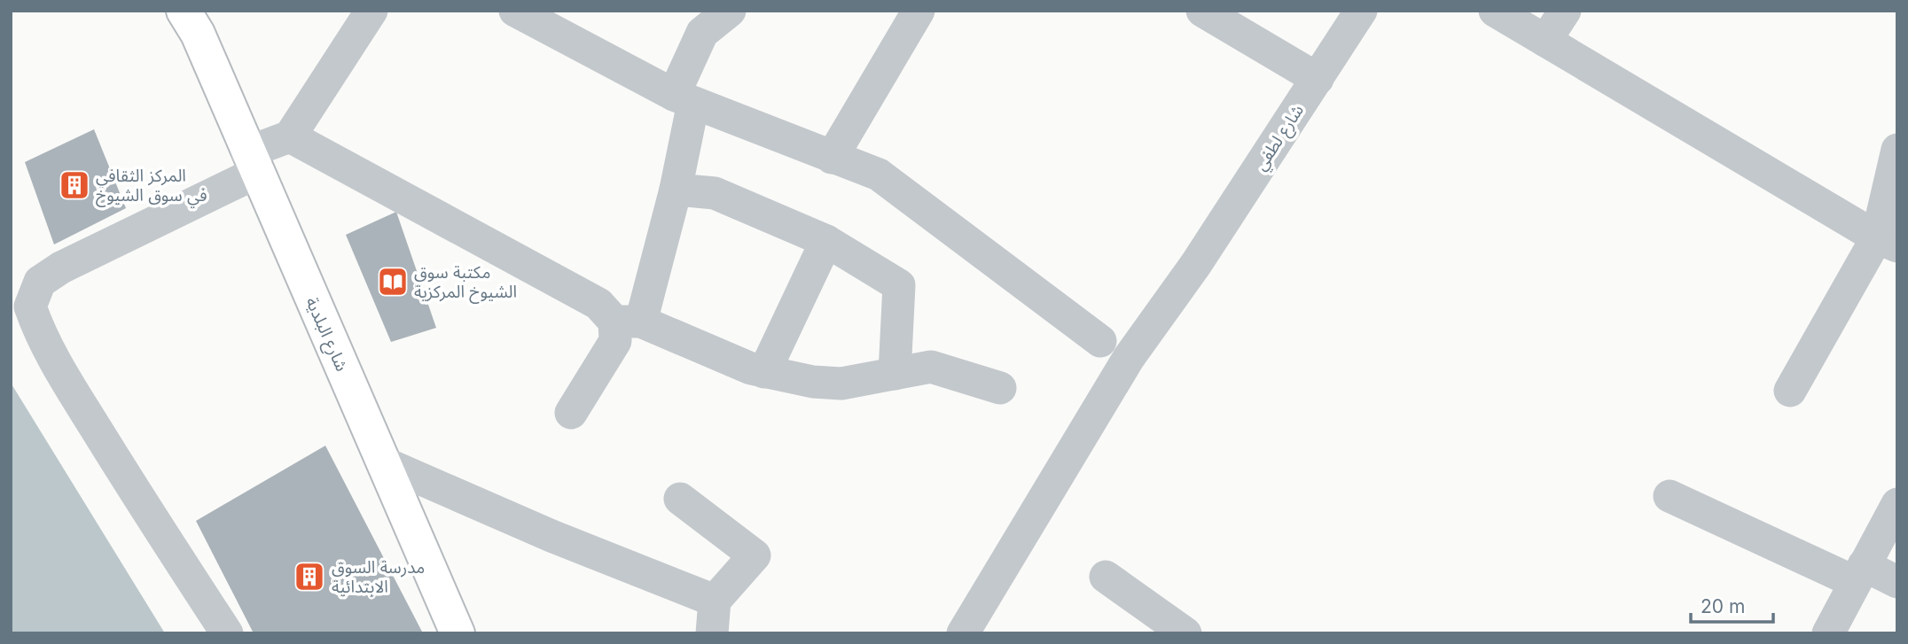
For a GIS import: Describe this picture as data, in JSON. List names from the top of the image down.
{
  "streets": {
    "main road": ["شارع البلدية"],
    "street": ["شارع لطفي"]
  },
  "places": {
    "building": ["المركز الثقافي في سوق الشيوخ", "مدرسة السوق الابتدائية"],
    "library": ["مكتبة سوق الشيوخ المركزية"]
  },
  "scale_bar": "20 m"
}
